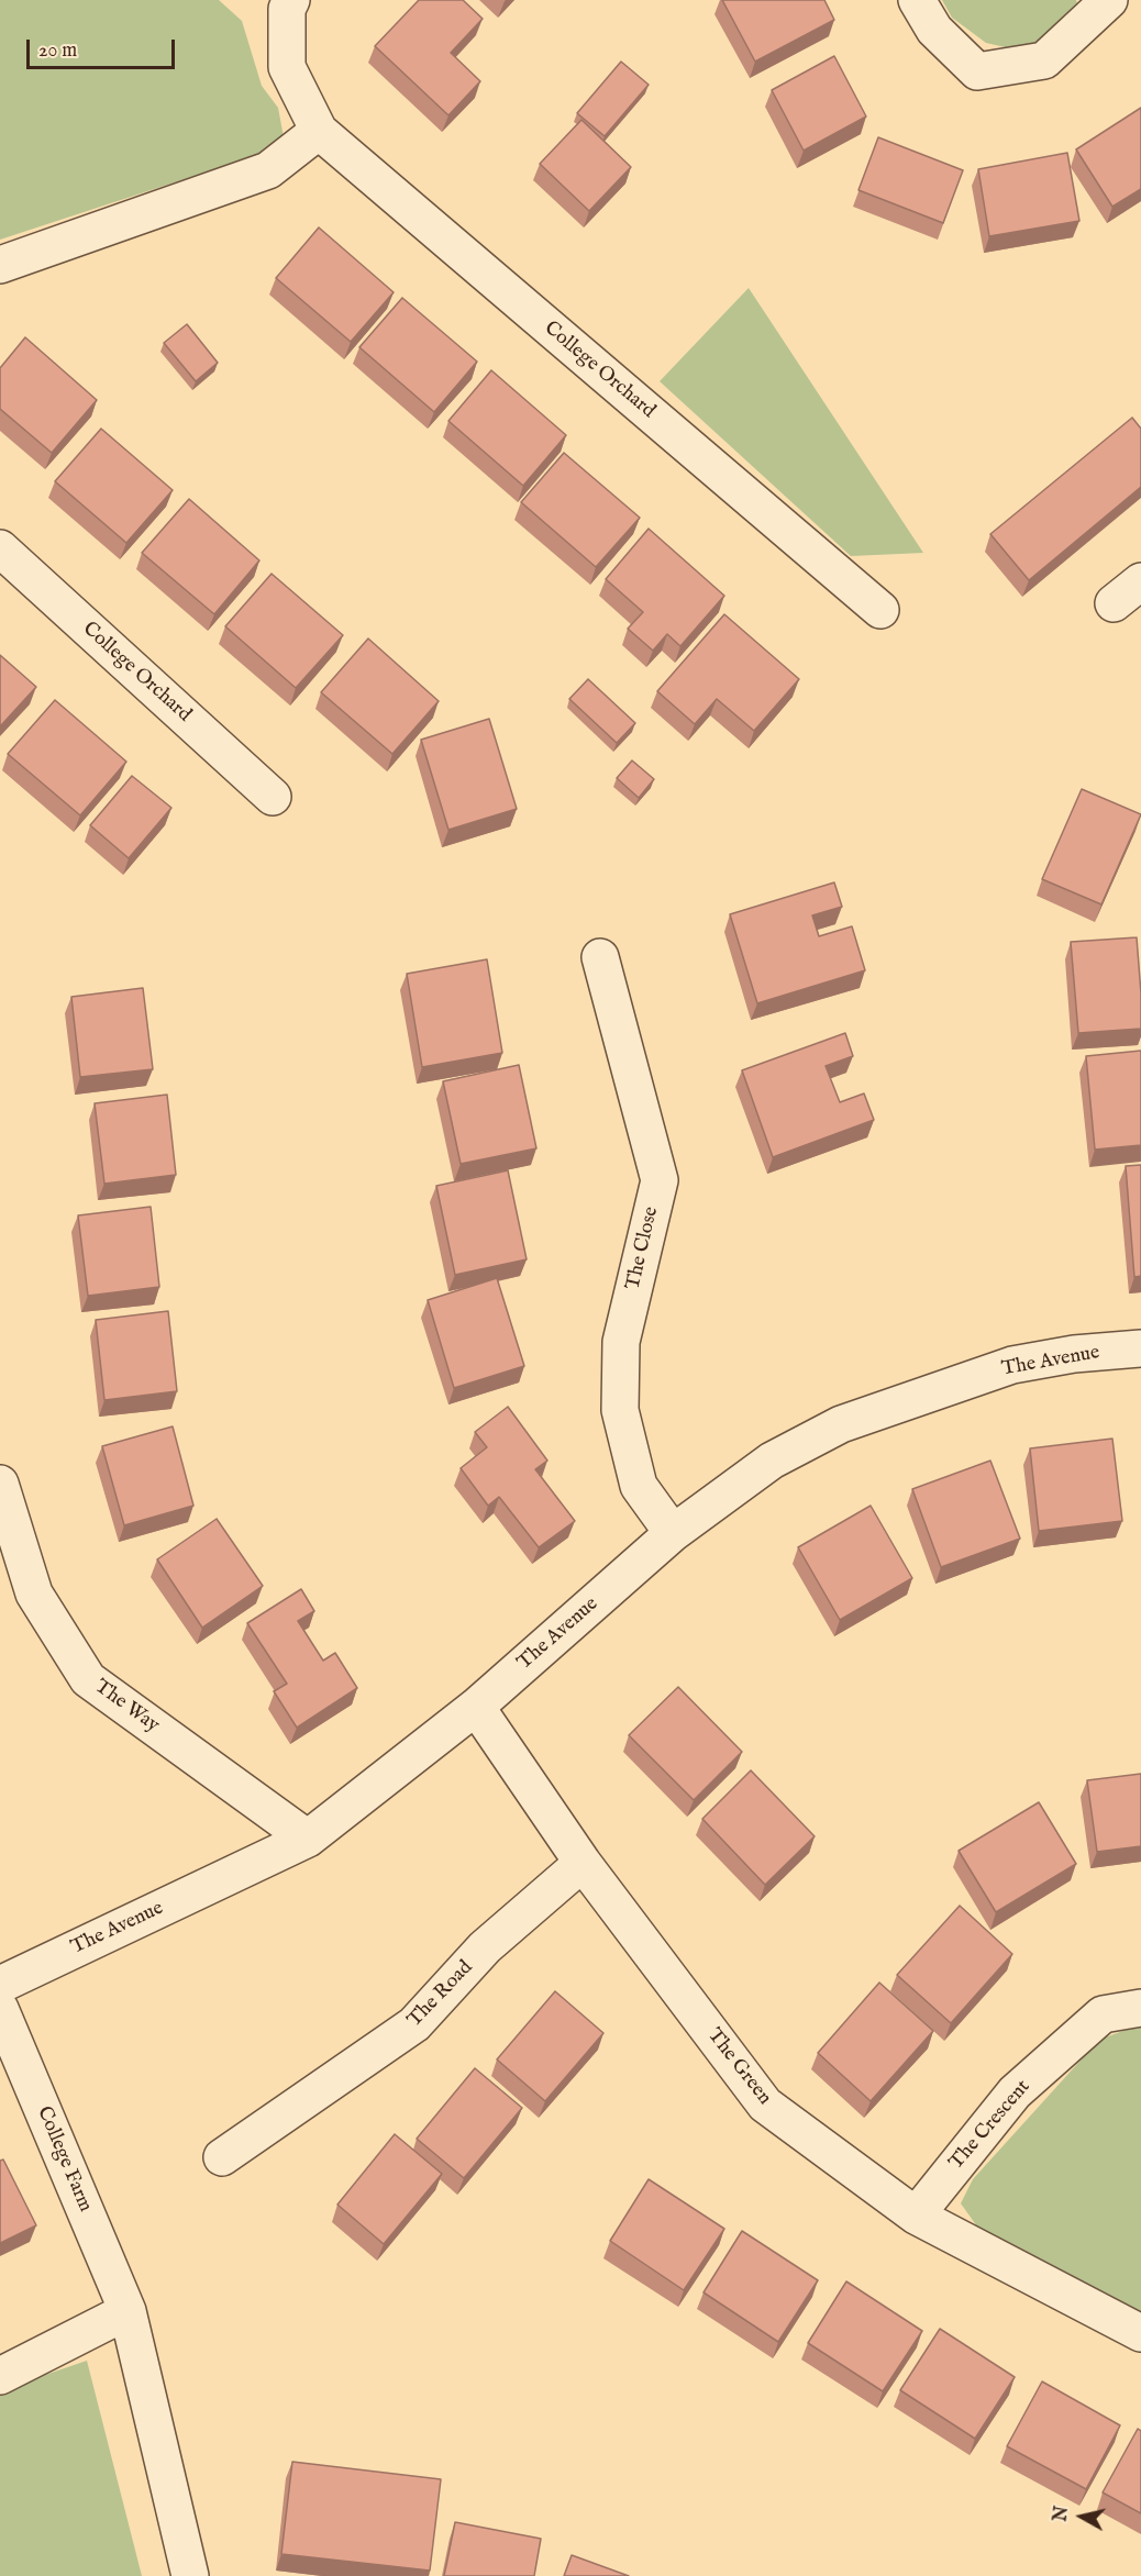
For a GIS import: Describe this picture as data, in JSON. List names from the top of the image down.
{
  "streets": {
    "street": [
      "College Orchard",
      "The Close",
      "The Avenue",
      "The Way",
      "The Road",
      "The Green",
      "The Crescent",
      "College Farm"
    ]
  },
  "crossings": [
    ["The Close", "The Avenue"],
    ["The Avenue", "The Way"],
    ["The Avenue", "The Green"],
    ["The Road", "The Green"],
    ["The Green", "The Crescent"]
  ],
  "scale_bar": "20 m",
  "north": "left"
}
